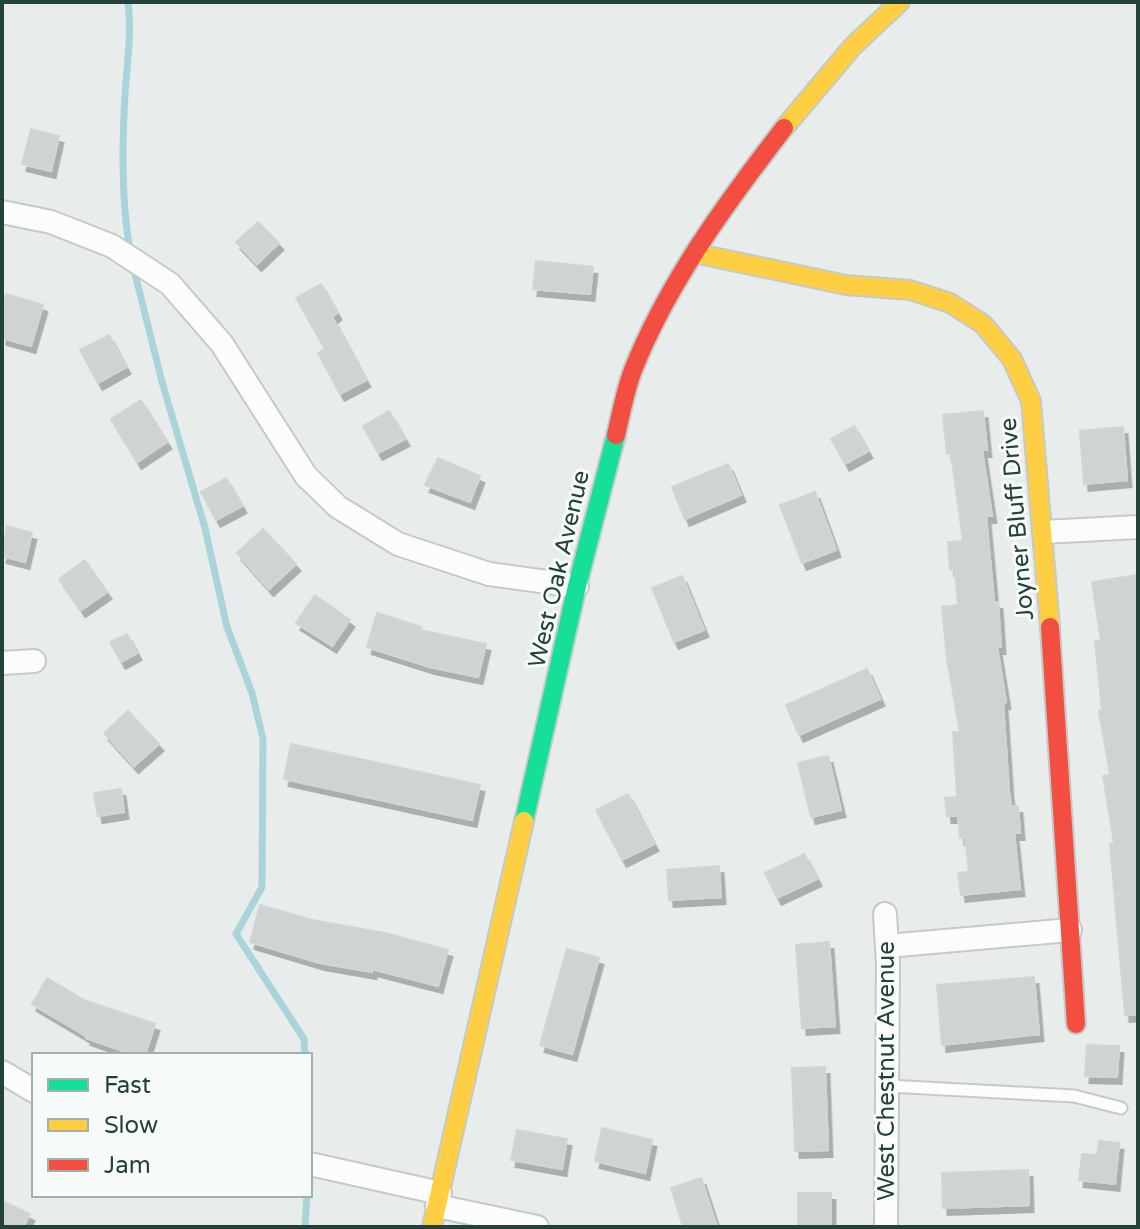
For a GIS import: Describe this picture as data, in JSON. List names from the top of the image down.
{
  "streets": {
    "street": ["Joyner Bluff Drive", "West Oak Avenue", "West Chestnut Avenue"]
  },
  "crossings": [
    ["Joyner Bluff Drive", "West Oak Avenue"]
  ],
  "legend": ["Fast", "Slow", "Jam"]
}
